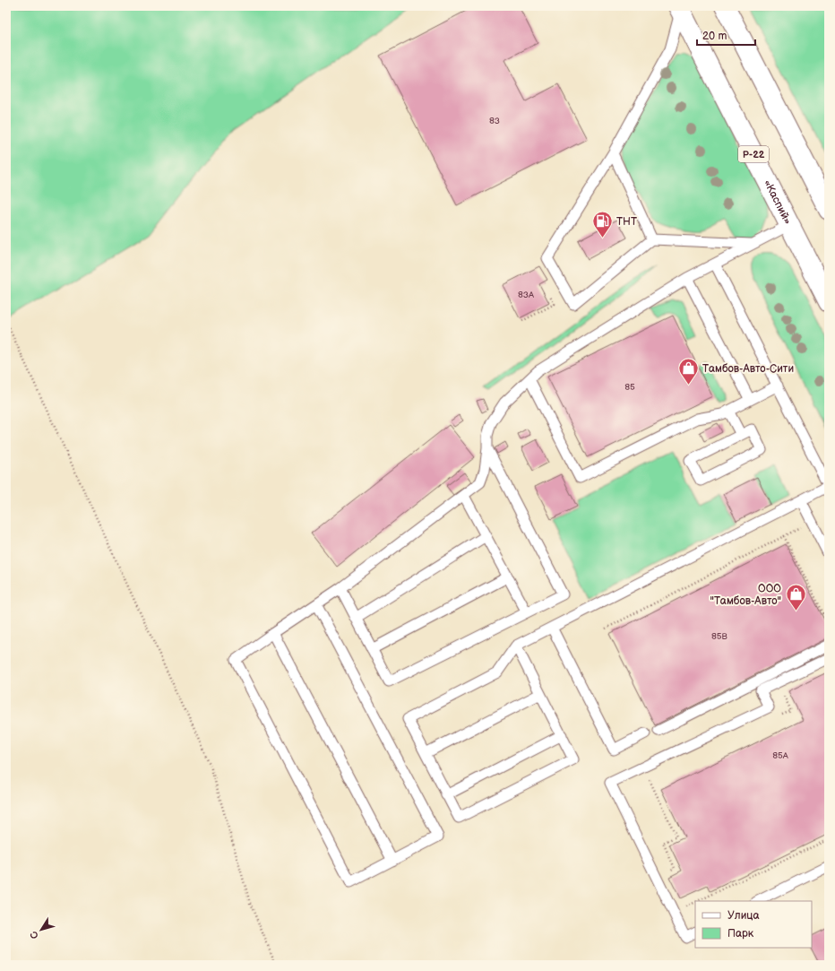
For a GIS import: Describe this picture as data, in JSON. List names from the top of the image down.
{
  "streets": {
    "main road": ["Р-22", "«Каспий»"]
  },
  "places": {
    "fuel station": ["ТНТ"],
    "shop": ["Тамбов-Авто-Сити", "ООО \"Тамбов-Авто\""]
  },
  "house_numbers": [
    "83",
    "83А",
    "85",
    "85В",
    "85А"
  ],
  "legend": ["Улица", "Парк"],
  "scale_bar": "20 m",
  "north": "bottom left"
}
